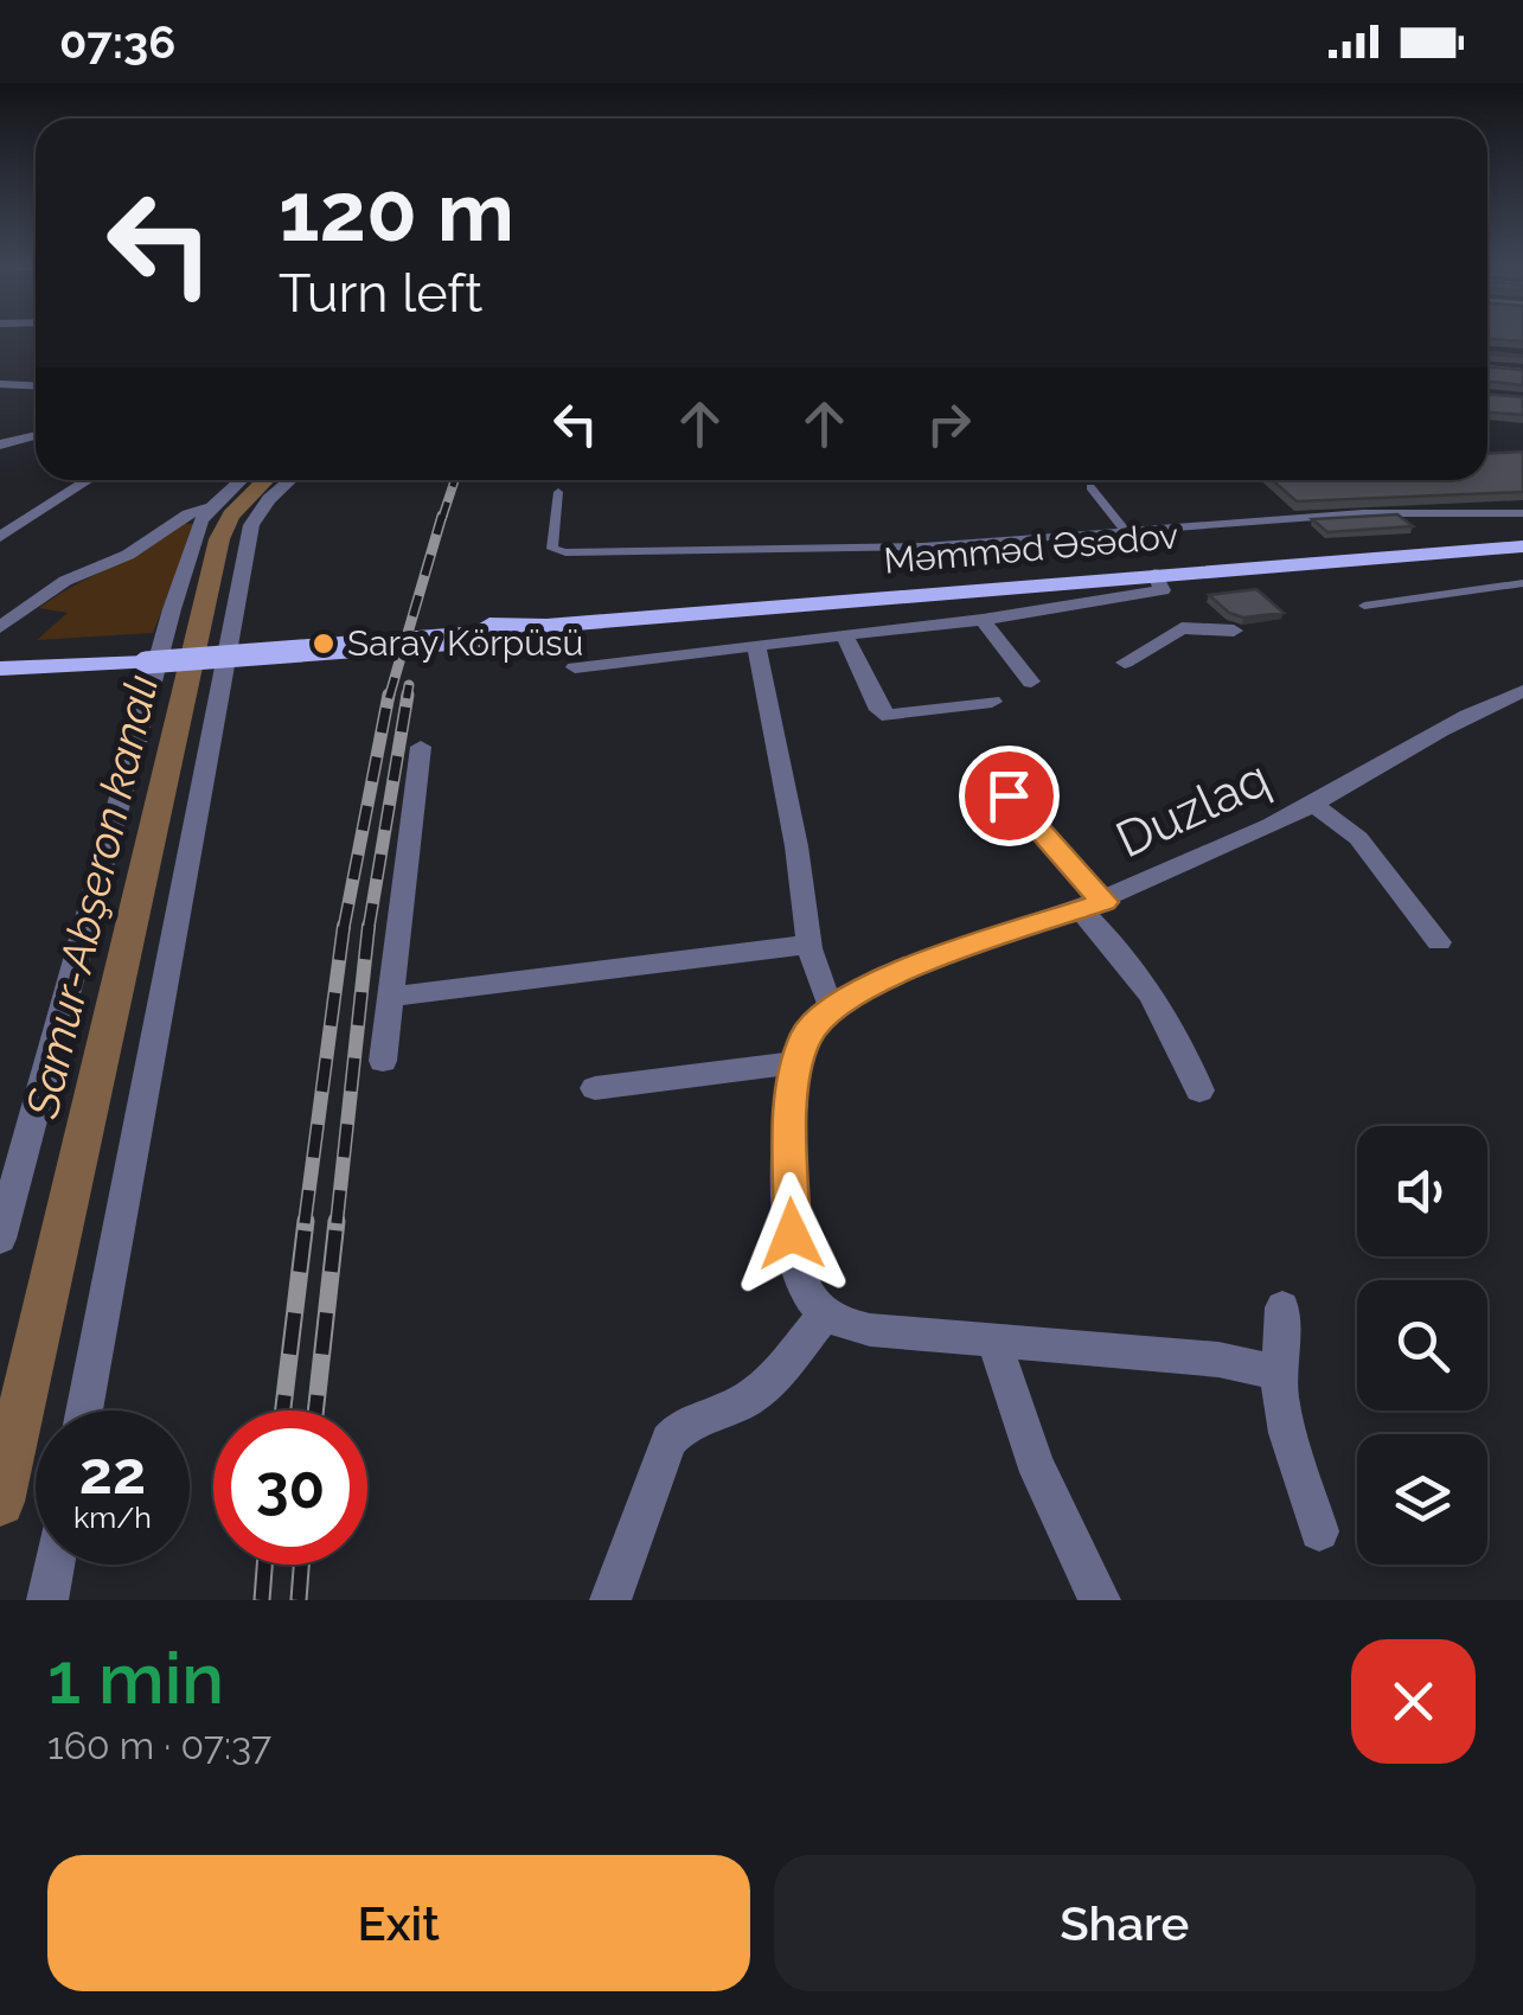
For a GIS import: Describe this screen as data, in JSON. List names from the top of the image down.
{
  "streets": {
    "main road": ["Məmməd Əsədov"],
    "street": ["Duzlaq"]
  },
  "water": ["Samur-Abşeron kanalı"],
  "places": ["Saray Körpüsü"],
  "page": {
    "status": "07:36",
    "turn": ["120 m", "Turn left"],
    "speed": "22 km/h",
    "limit": "30",
    "heading": ["1 min", "160 m · 07:37"],
    "buttons": ["Exit", "Share"]
  }
}
